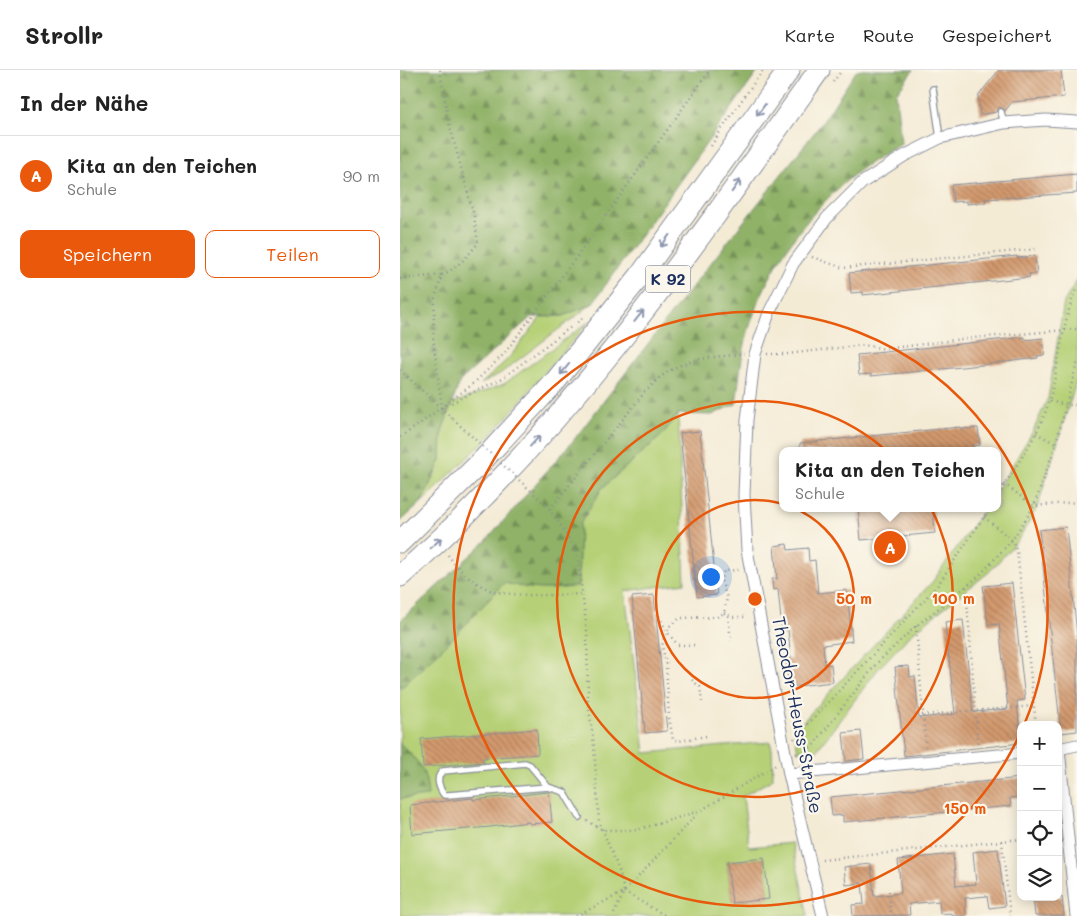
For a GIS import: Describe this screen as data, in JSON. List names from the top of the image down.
{
  "streets": {
    "highway": ["K 92"],
    "street": ["Theodor-Heuss-Straße"]
  },
  "page": {
    "header": "Strollr",
    "nav": ["Karte", "Route", "Gespeichert"],
    "heading": "In der Nähe",
    "list": [
      {
        "mark": "A",
        "name": "Kita an den Teichen",
        "note": "Schule",
        "value": "90 m"
      }
    ],
    "buttons": ["Speichern", "Teilen"],
    "popup": ["Kita an den Teichen", "Schule"],
    "pins": "A",
    "map_buttons": ["+", "−"]
  },
  "rings": ["50 m", "100 m", "150 m"]
}
